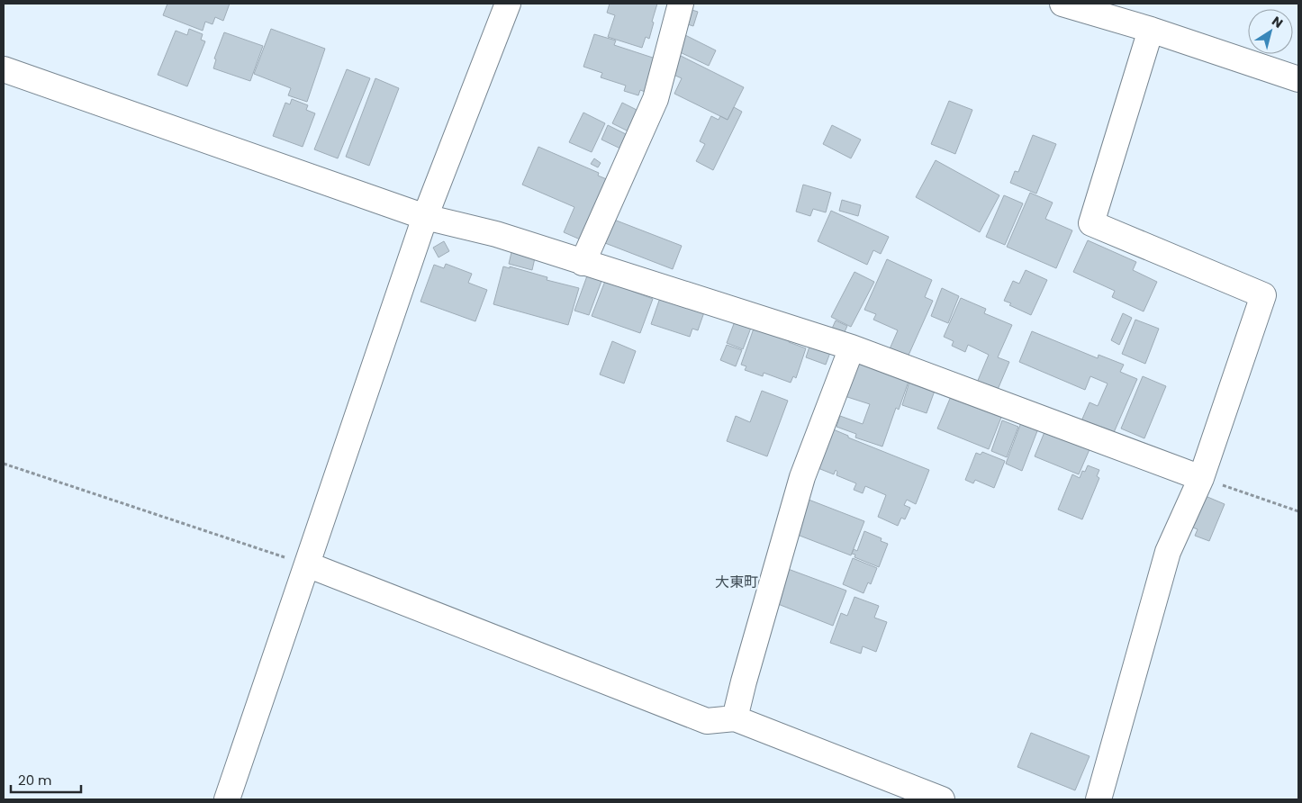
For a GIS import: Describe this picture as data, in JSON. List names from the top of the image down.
{
  "districts": ["大東町"],
  "scale_bar": "20 m",
  "north": "top right"
}
